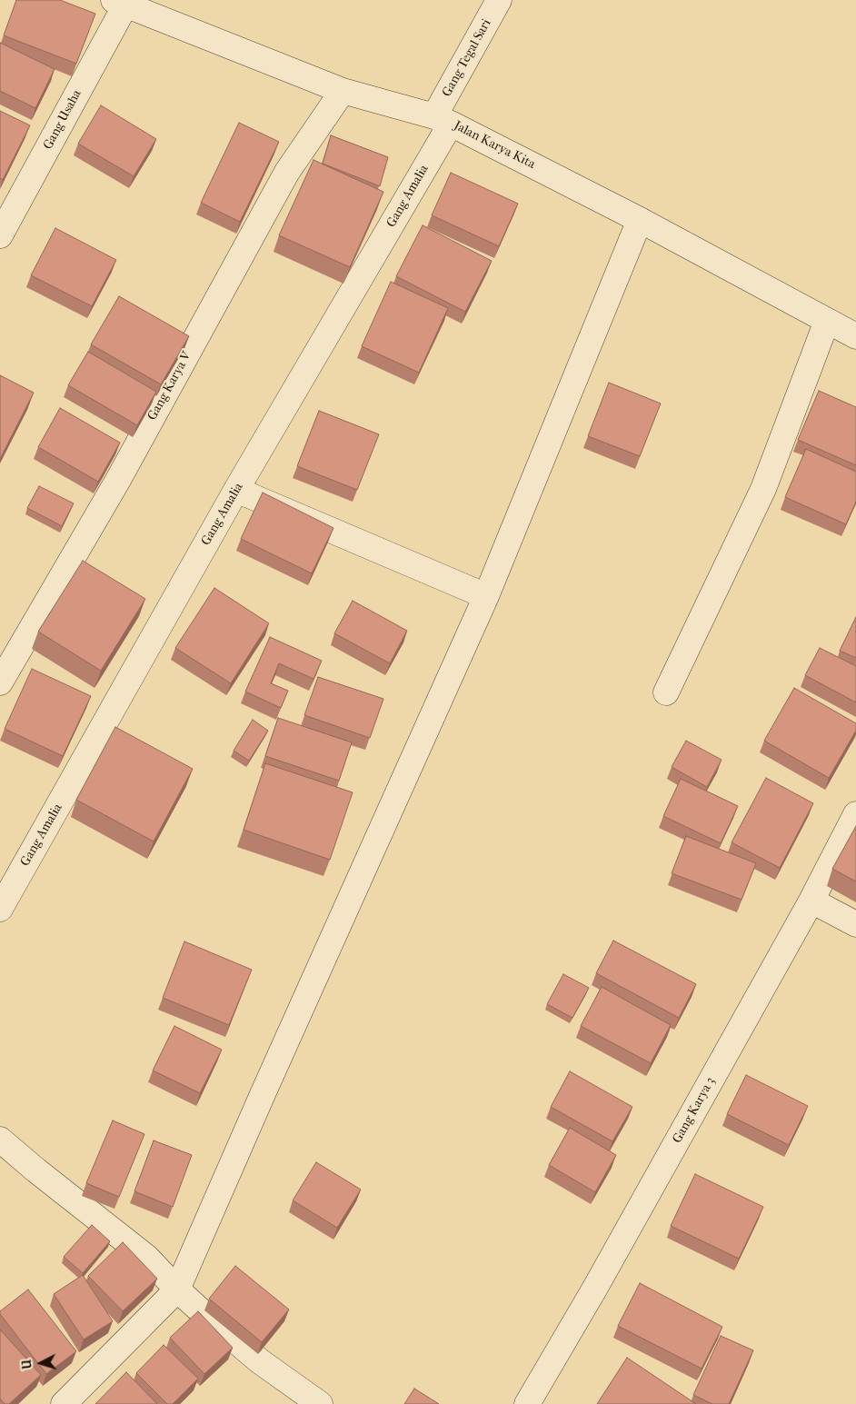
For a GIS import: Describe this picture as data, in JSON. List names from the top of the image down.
{
  "streets": {
    "street": [
      "Gang Tegal Sari",
      "Gang Usaha",
      "Jalan Karya Kita",
      "Gang Amalia",
      "Gang Karya V",
      "Gang Karya 3"
    ]
  },
  "crossings": [
    ["Gang Tegal Sari", "Jalan Karya Kita"],
    ["Gang Tegal Sari", "Gang Amalia"],
    ["Gang Usaha", "Jalan Karya Kita"],
    ["Jalan Karya Kita", "Gang Amalia"],
    ["Jalan Karya Kita", "Gang Karya V"]
  ],
  "north": "left"
}
